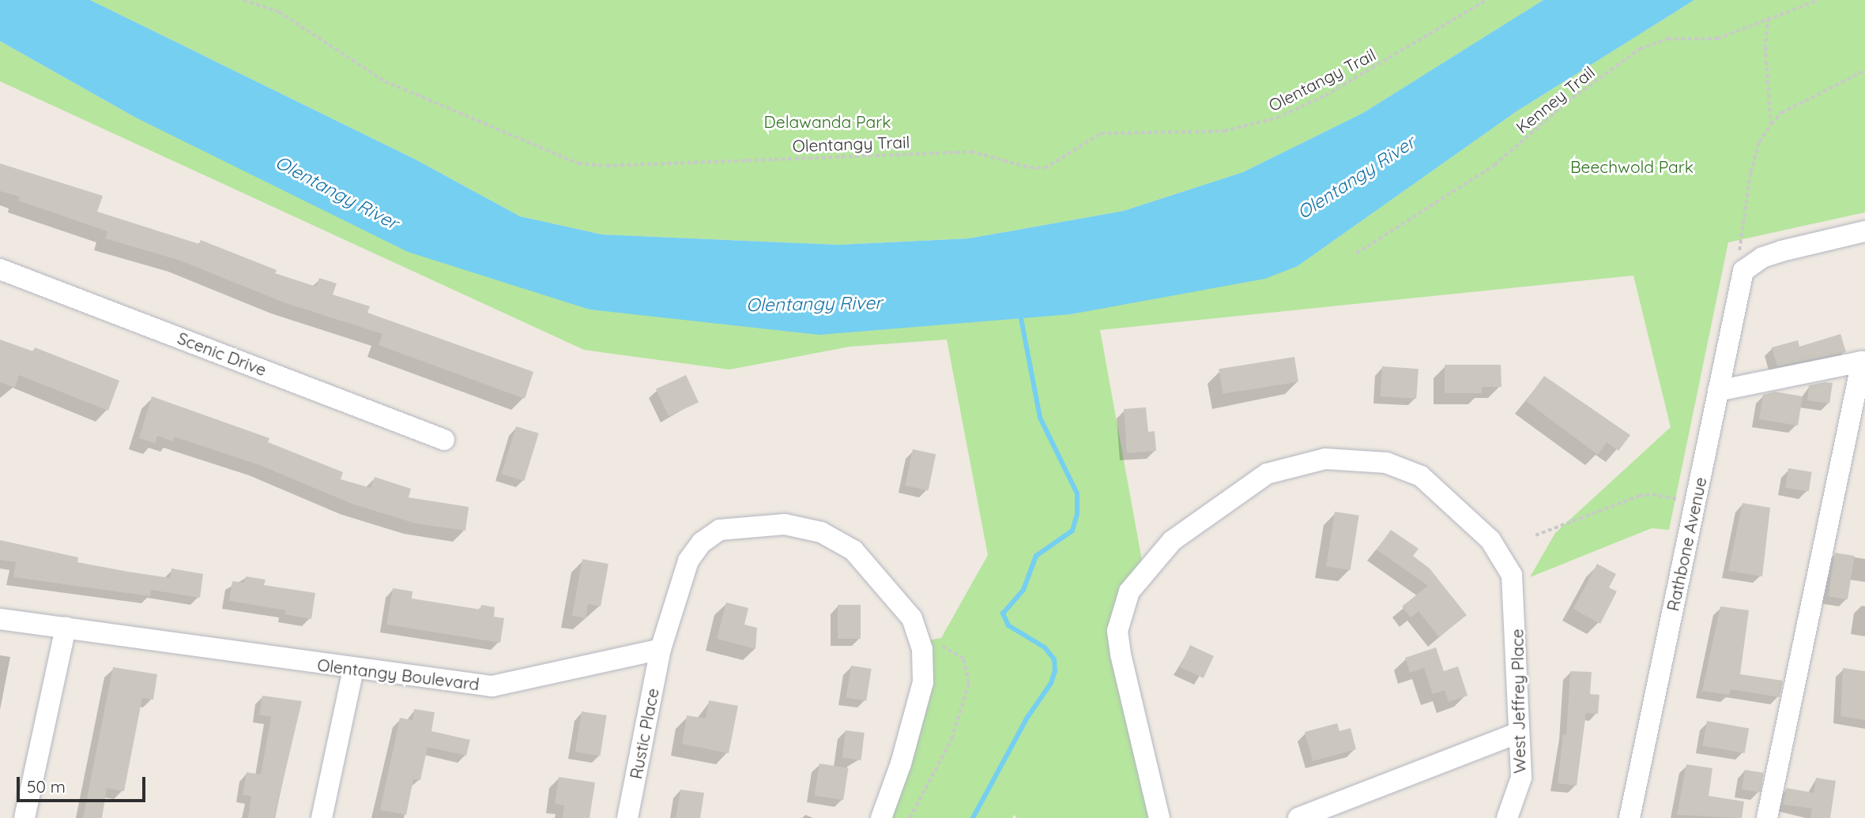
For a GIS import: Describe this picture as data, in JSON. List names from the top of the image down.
{
  "streets": {
    "street": [
      "Scenic Drive",
      "Rathbone Avenue",
      "Olentangy Boulevard",
      "West Jeffrey Place",
      "Rustic Place"
    ],
    "path": ["Olentangy Trail", "Kenney Trail"]
  },
  "crossings": [
    ["Olentangy Boulevard", "Rustic Place"]
  ],
  "water": ["Olentangy River"],
  "parks": ["Delawanda Park", "Beechwold Park"],
  "scale_bar": "50 m"
}
